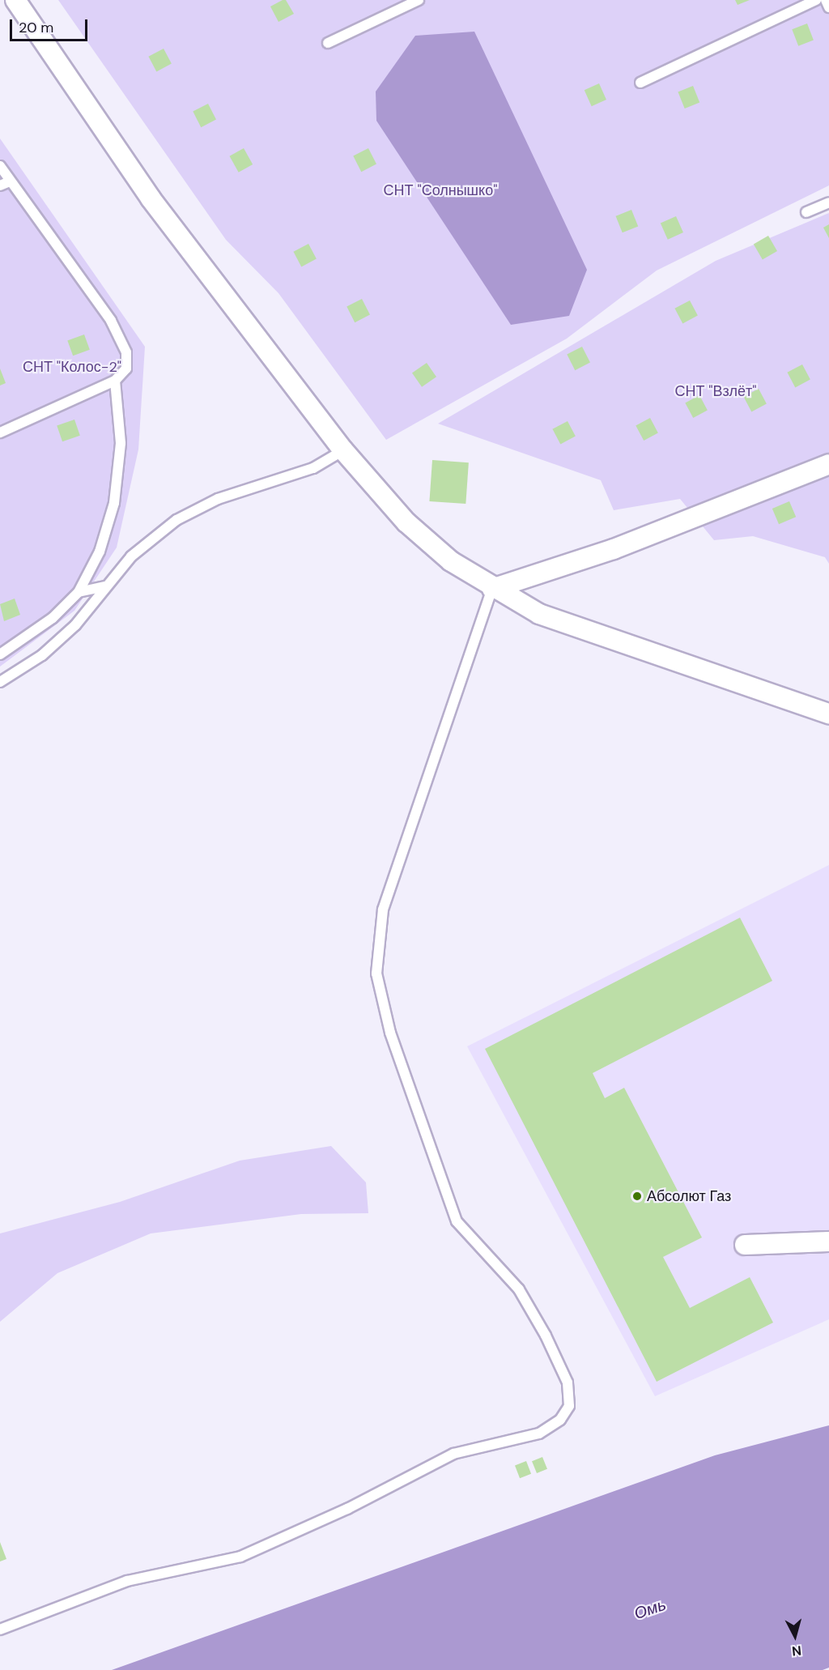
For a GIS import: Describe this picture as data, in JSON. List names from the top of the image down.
{
  "water": ["Омь"],
  "parks": ["СНТ \"Солнышко\"", "СНТ \"Колос-2\"", "СНТ \"Взлёт\""],
  "places": ["Абсолют Газ"],
  "scale_bar": "20 m",
  "north": "bottom"
}
